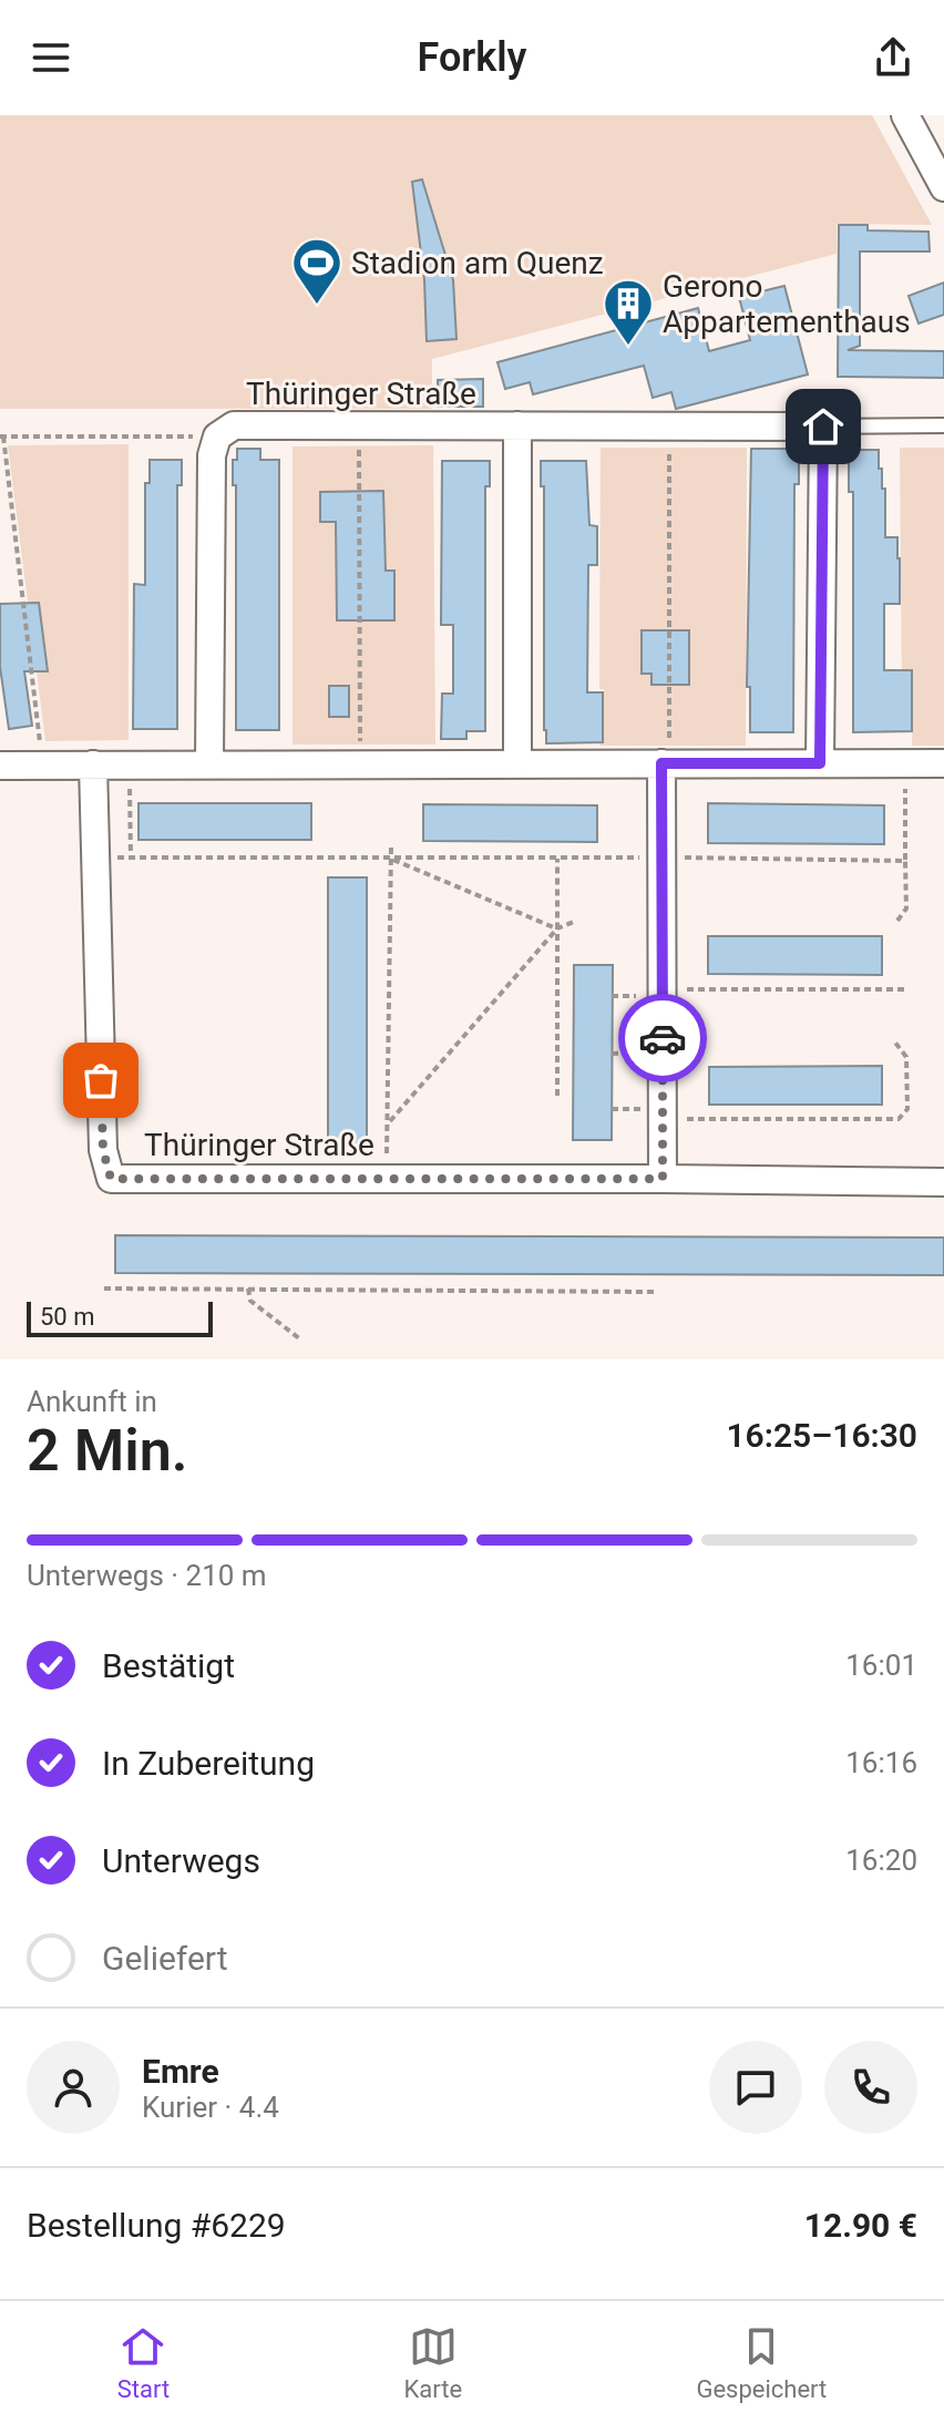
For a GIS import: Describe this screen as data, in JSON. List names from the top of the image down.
{
  "streets": {
    "street": ["Thüringer Straße"]
  },
  "places": {
    "sports": ["Stadion am Quenz"],
    "building": ["Gerono Appartementhaus"]
  },
  "scale_bar": "50 m",
  "page": {
    "header": "Forkly",
    "scale": "50 m",
    "heading": ["2 Min.", "Ankunft in", "16:25–16:30"],
    "panel": [
      "Emre",
      "Kurier · 4.4",
      "Bestellung #6229",
      "12.90 €"
    ],
    "bar": "Unterwegs · 210 m",
    "list": [
      ["Bestätigt", "16:01"],
      ["In Zubereitung", "16:16"],
      ["Unterwegs", "16:20"],
      "Geliefert"
    ],
    "tabs": ["Start", "Karte", "Gespeichert"]
  }
}
